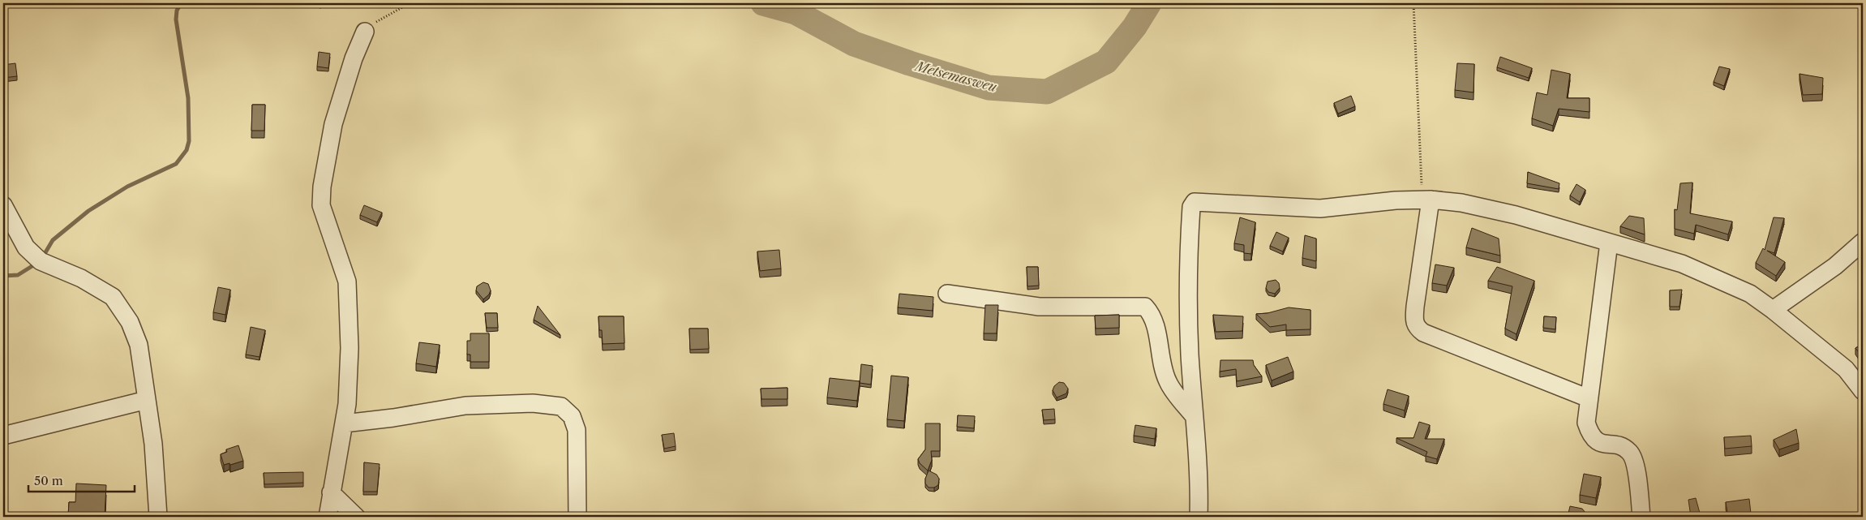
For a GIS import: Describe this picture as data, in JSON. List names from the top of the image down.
{
  "water": ["Metsemasweu"],
  "scale_bar": "50 m"
}
